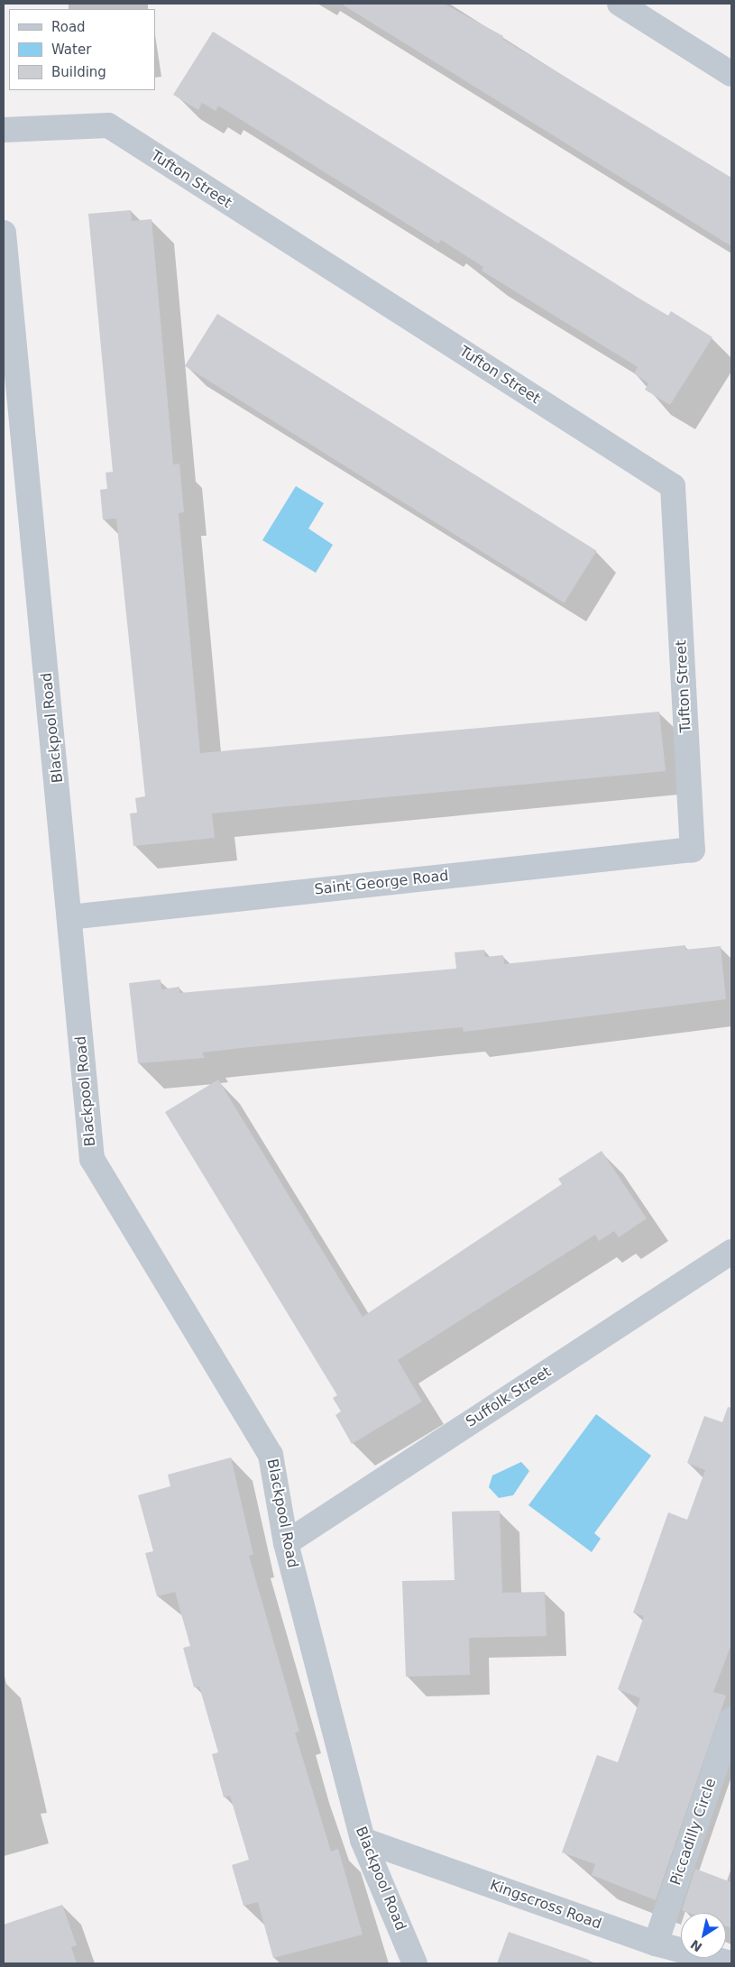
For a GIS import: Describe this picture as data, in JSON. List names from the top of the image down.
{
  "streets": {
    "street": [
      "Tufton Street",
      "Blackpool Road",
      "Saint George Road",
      "Suffolk Street",
      "Piccadilly Circle",
      "Kingscross Road"
    ]
  },
  "crossings": [
    ["Tufton Street", "Saint George Road"],
    ["Blackpool Road", "Saint George Road"],
    ["Blackpool Road", "Suffolk Street"],
    ["Blackpool Road", "Kingscross Road"],
    ["Piccadilly Circle", "Kingscross Road"]
  ],
  "legend": ["Road", "Water", "Building"],
  "north": "bottom left"
}
